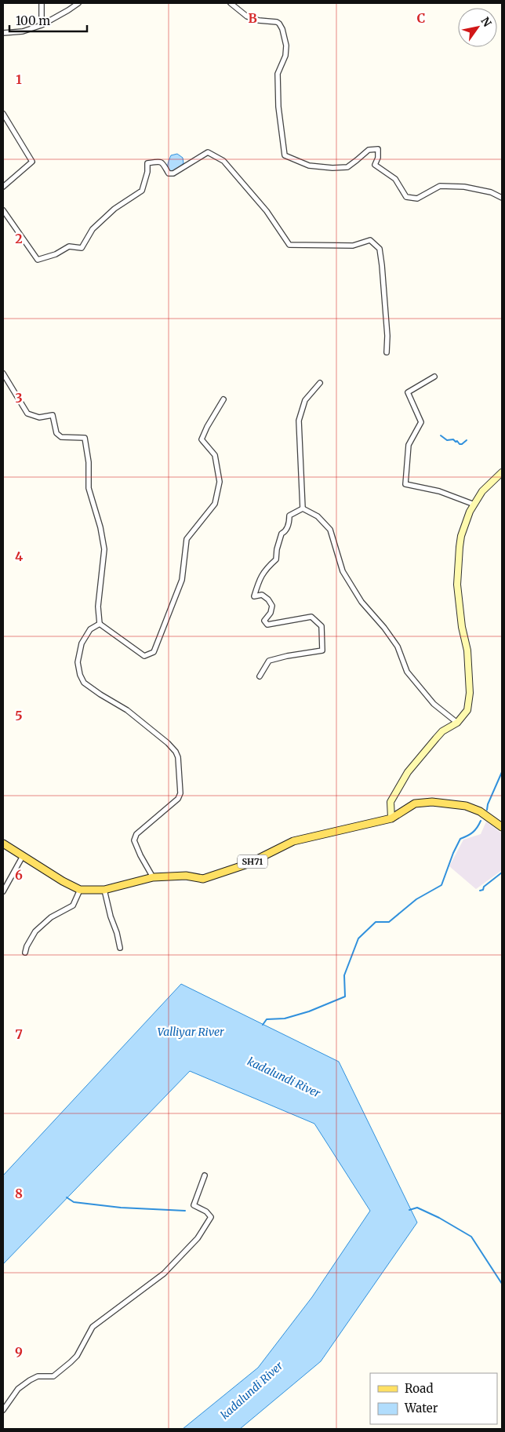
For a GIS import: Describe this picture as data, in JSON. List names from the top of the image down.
{
  "streets": {
    "main road": ["SH71"]
  },
  "water": ["Valliyar River", "kadalundi River"],
  "legend": ["Road", "Water"],
  "scale_bar": "100 m",
  "north": "top right",
  "grid": {
    "columns": ["B", "C"],
    "rows": [
      "1",
      "2",
      "3",
      "4",
      "5",
      "6",
      "7",
      "8",
      "9"
    ]
  }
}
